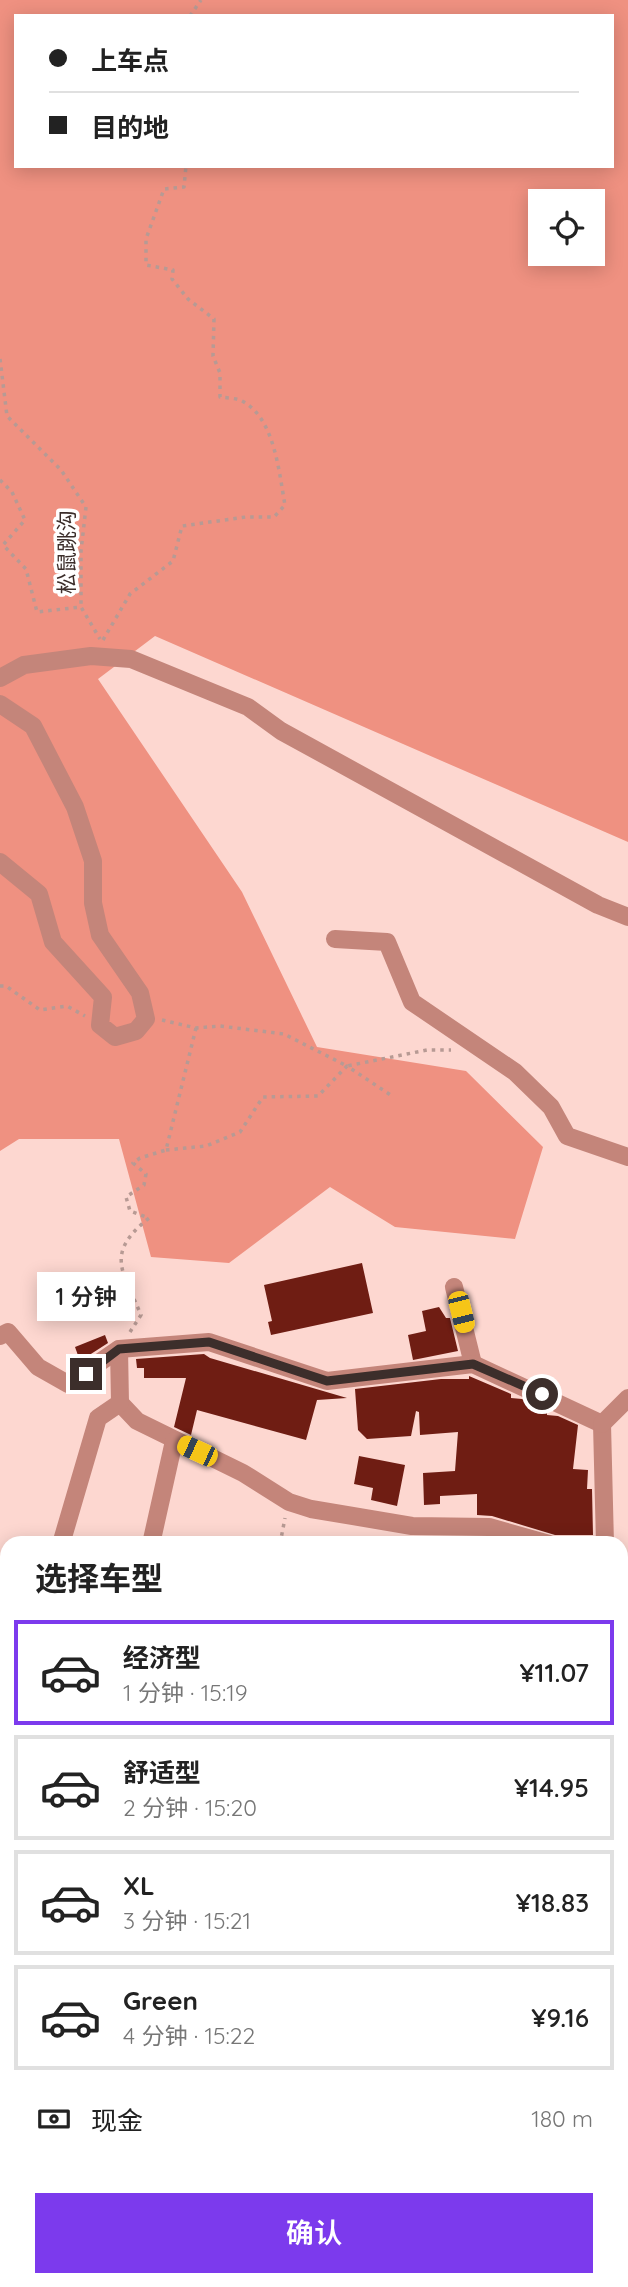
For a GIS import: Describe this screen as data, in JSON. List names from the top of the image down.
{
  "streets": {
    "path": ["松鼠跳沟"]
  },
  "page": {
    "banner": ["上车点", "目的地"],
    "bubble": "1 分钟",
    "heading": "选择车型",
    "list": [
      {
        "name": "经济型",
        "note": "1 分钟 · 15:19",
        "value": "¥11.07"
      },
      {
        "name": "舒适型",
        "note": "2 分钟 · 15:20",
        "value": "¥14.95"
      },
      {
        "name": "XL",
        "note": "3 分钟 · 15:21",
        "value": "¥18.83"
      },
      {
        "name": "Green",
        "note": "4 分钟 · 15:22",
        "value": "¥9.16"
      }
    ],
    "pay": ["现金", "180 m"],
    "buttons": "确认"
  }
}
